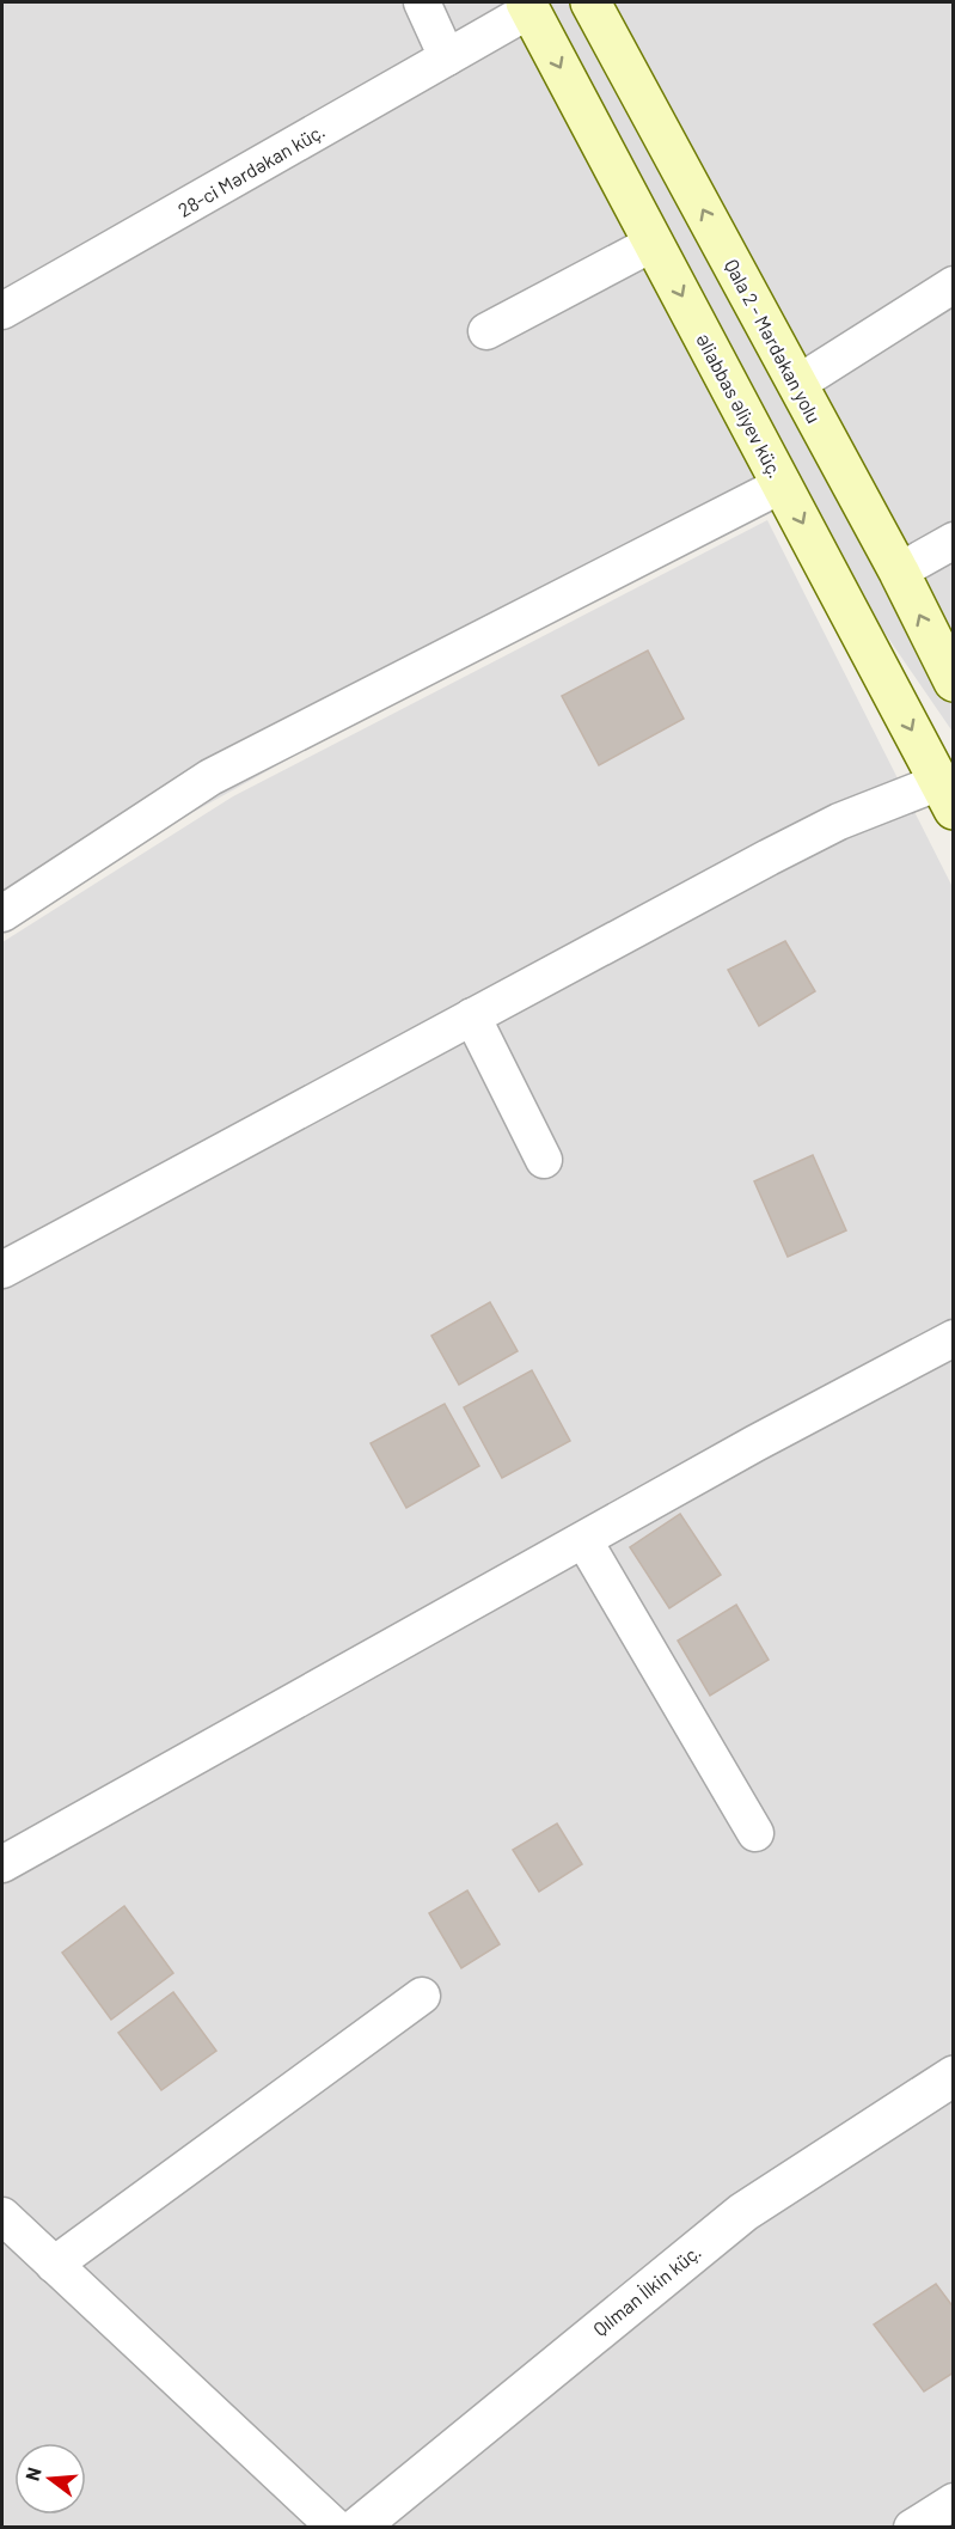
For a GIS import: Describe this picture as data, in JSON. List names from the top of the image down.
{
  "streets": {
    "main road": ["Qala 2 - Mərdəkan yolu", "Əliabbas Əliyev küç."],
    "street": ["28-ci Mərdəkan küç.", "Qılman İlkin küç."]
  },
  "crossings": [
    ["28-ci Mərdəkan küç.", "Əliabbas Əliyev küç."]
  ],
  "one_way": ["Qala 2 - Mərdəkan yolu", "Əliabbas Əliyev küç."],
  "north": "left"
}
